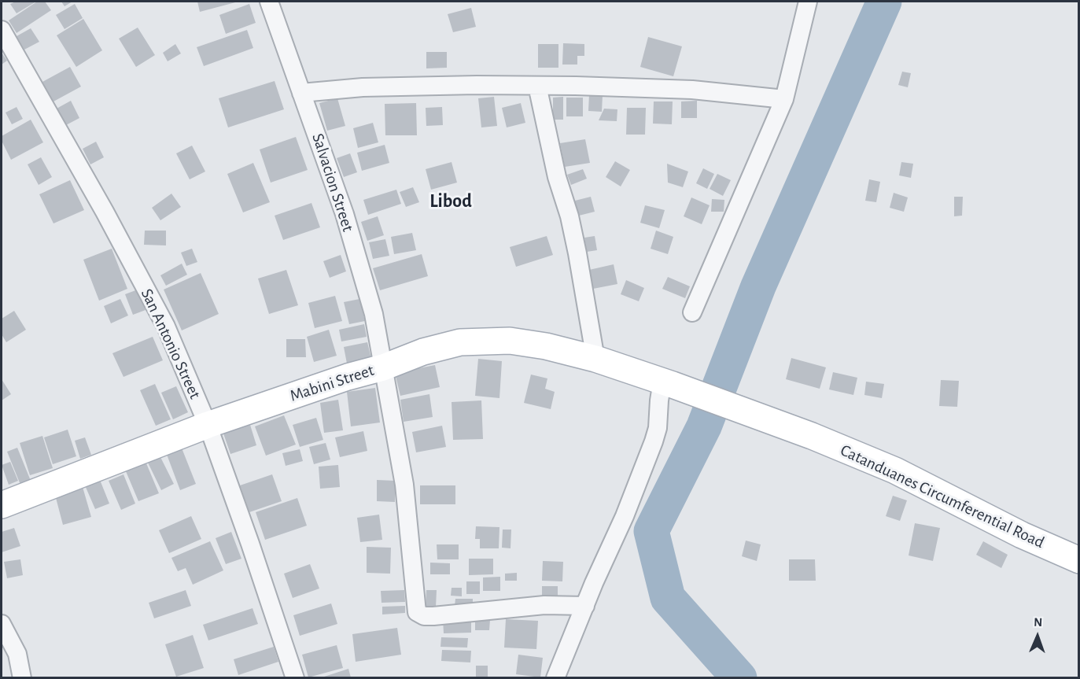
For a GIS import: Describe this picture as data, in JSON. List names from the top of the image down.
{
  "streets": {
    "main road": ["Mabini Street", "Catanduanes Circumferential Road"],
    "street": ["Salvacion Street", "San Antonio Street"]
  },
  "crossings": [
    ["Salvacion Street", "Mabini Street"],
    ["San Antonio Street", "Mabini Street"],
    ["Mabini Street", "Catanduanes Circumferential Road"]
  ],
  "districts": ["Libod"],
  "north": "top"
}
